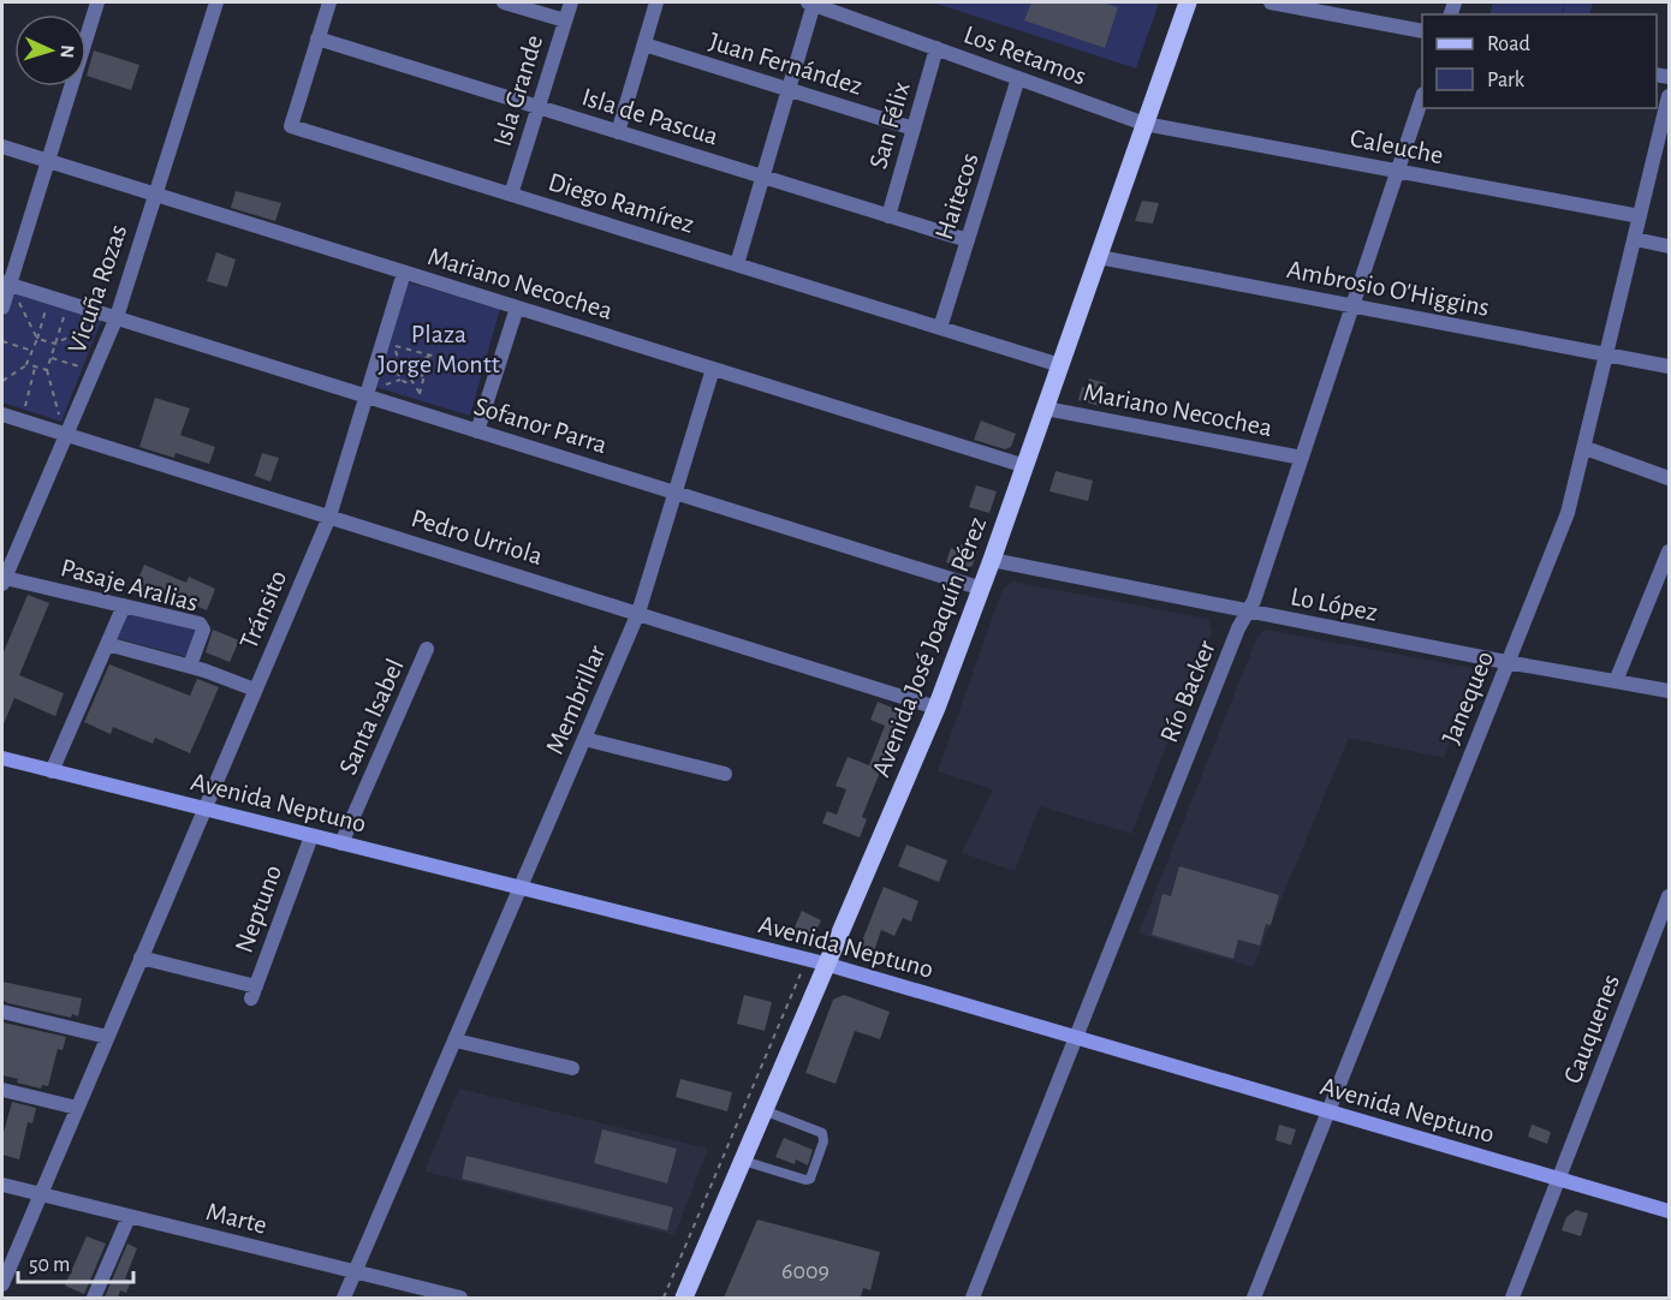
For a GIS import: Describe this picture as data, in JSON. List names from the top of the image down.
{
  "streets": {
    "main road": ["Avenida José Joaquín Pérez", "Avenida Neptuno"],
    "street": [
      "Los Retamos",
      "Juan Fernández",
      "Isla Grande",
      "Isla de Pascua",
      "San Félix",
      "Caleuche",
      "Haitecos",
      "Diego Ramírez",
      "Mariano Necochea",
      "Ambrosio O'Higgins",
      "Vicuña Rozas",
      "Sofanor Parra",
      "Pedro Urriola",
      "Pasaje Aralias",
      "Lo López",
      "Tránsito",
      "Río Backer",
      "Janequeo",
      "Membrillar",
      "Santa Isabel",
      "Neptuno",
      "Cauquenes",
      "Marte"
    ]
  },
  "crossings": [
    ["Los Retamos", "San Félix"],
    ["Los Retamos", "Caleuche"],
    ["Los Retamos", "Haitecos"],
    ["Los Retamos", "Avenida José Joaquín Pérez"],
    ["Juan Fernández", "San Félix"],
    ["Isla Grande", "Isla de Pascua"],
    ["Isla Grande", "Diego Ramírez"],
    ["Isla de Pascua", "San Félix"],
    ["Isla de Pascua", "Haitecos"],
    ["Isla de Pascua", "Diego Ramírez"],
    ["Caleuche", "Avenida José Joaquín Pérez"],
    ["Caleuche", "Río Backer"],
    ["Caleuche", "Janequeo"],
    ["Haitecos", "Diego Ramírez"],
    ["Diego Ramírez", "Avenida José Joaquín Pérez"],
    ["Mariano Necochea", "Vicuña Rozas"],
    ["Mariano Necochea", "Tránsito"],
    ["Mariano Necochea", "Avenida José Joaquín Pérez"],
    ["Mariano Necochea", "Río Backer"],
    ["Mariano Necochea", "Membrillar"],
    ["Ambrosio O'Higgins", "Avenida José Joaquín Pérez"],
    ["Ambrosio O'Higgins", "Río Backer"],
    ["Ambrosio O'Higgins", "Janequeo"],
    ["Vicuña Rozas", "Sofanor Parra"],
    ["Vicuña Rozas", "Pedro Urriola"],
    ["Vicuña Rozas", "Pasaje Aralias"],
    ["Sofanor Parra", "Tránsito"],
    ["Sofanor Parra", "Avenida José Joaquín Pérez"],
    ["Sofanor Parra", "Membrillar"],
    ["Pedro Urriola", "Tránsito"],
    ["Pedro Urriola", "Avenida José Joaquín Pérez"],
    ["Pedro Urriola", "Membrillar"],
    ["Lo López", "Avenida José Joaquín Pérez"],
    ["Lo López", "Río Backer"],
    ["Lo López", "Janequeo"],
    ["Tránsito", "Avenida Neptuno"],
    ["Tránsito", "Neptuno"],
    ["Tránsito", "Marte"],
    ["Avenida José Joaquín Pérez", "Avenida Neptuno"],
    ["Río Backer", "Avenida Neptuno"],
    ["Janequeo", "Avenida Neptuno"],
    ["Membrillar", "Avenida Neptuno"],
    ["Membrillar", "Marte"],
    ["Santa Isabel", "Avenida Neptuno"],
    ["Avenida Neptuno", "Neptuno"],
    ["Avenida Neptuno", "Cauquenes"]
  ],
  "parks": ["Plaza Jorge Montt"],
  "house_numbers": ["6009"],
  "legend": ["Road", "Park"],
  "scale_bar": "50 m",
  "north": "right"
}
